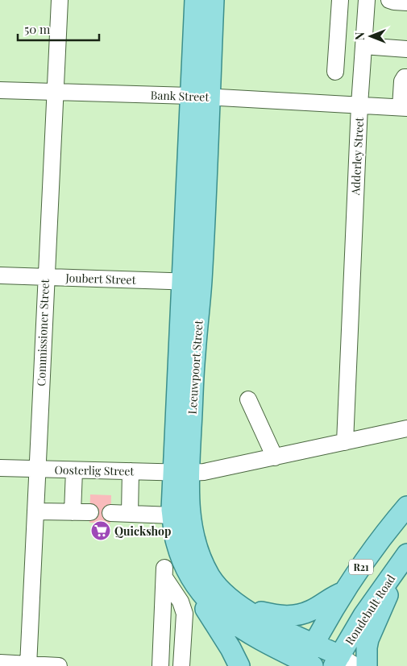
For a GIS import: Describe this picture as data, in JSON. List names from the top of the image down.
{
  "streets": {
    "main road": ["Leeuwpoort Street", "R21", "Rondebult Road"],
    "street": [
      "Bank Street",
      "Adderley Street",
      "Joubert Street",
      "Commissioner Street",
      "Oosterlig Street"
    ]
  },
  "crossings": [
    ["Bank Street", "Adderley Street"],
    ["Bank Street", "Commissioner Street"],
    ["Bank Street", "Leeuwpoort Street"],
    ["Adderley Street", "Oosterlig Street"],
    ["Joubert Street", "Commissioner Street"],
    ["Joubert Street", "Leeuwpoort Street"],
    ["Commissioner Street", "Oosterlig Street"],
    ["Leeuwpoort Street", "Oosterlig Street"],
    ["Leeuwpoort Street", "R21"],
    ["Leeuwpoort Street", "Rondebult Road"]
  ],
  "places": {
    "supermarket": ["Quickshop"]
  },
  "scale_bar": "50 m",
  "north": "left"
}
